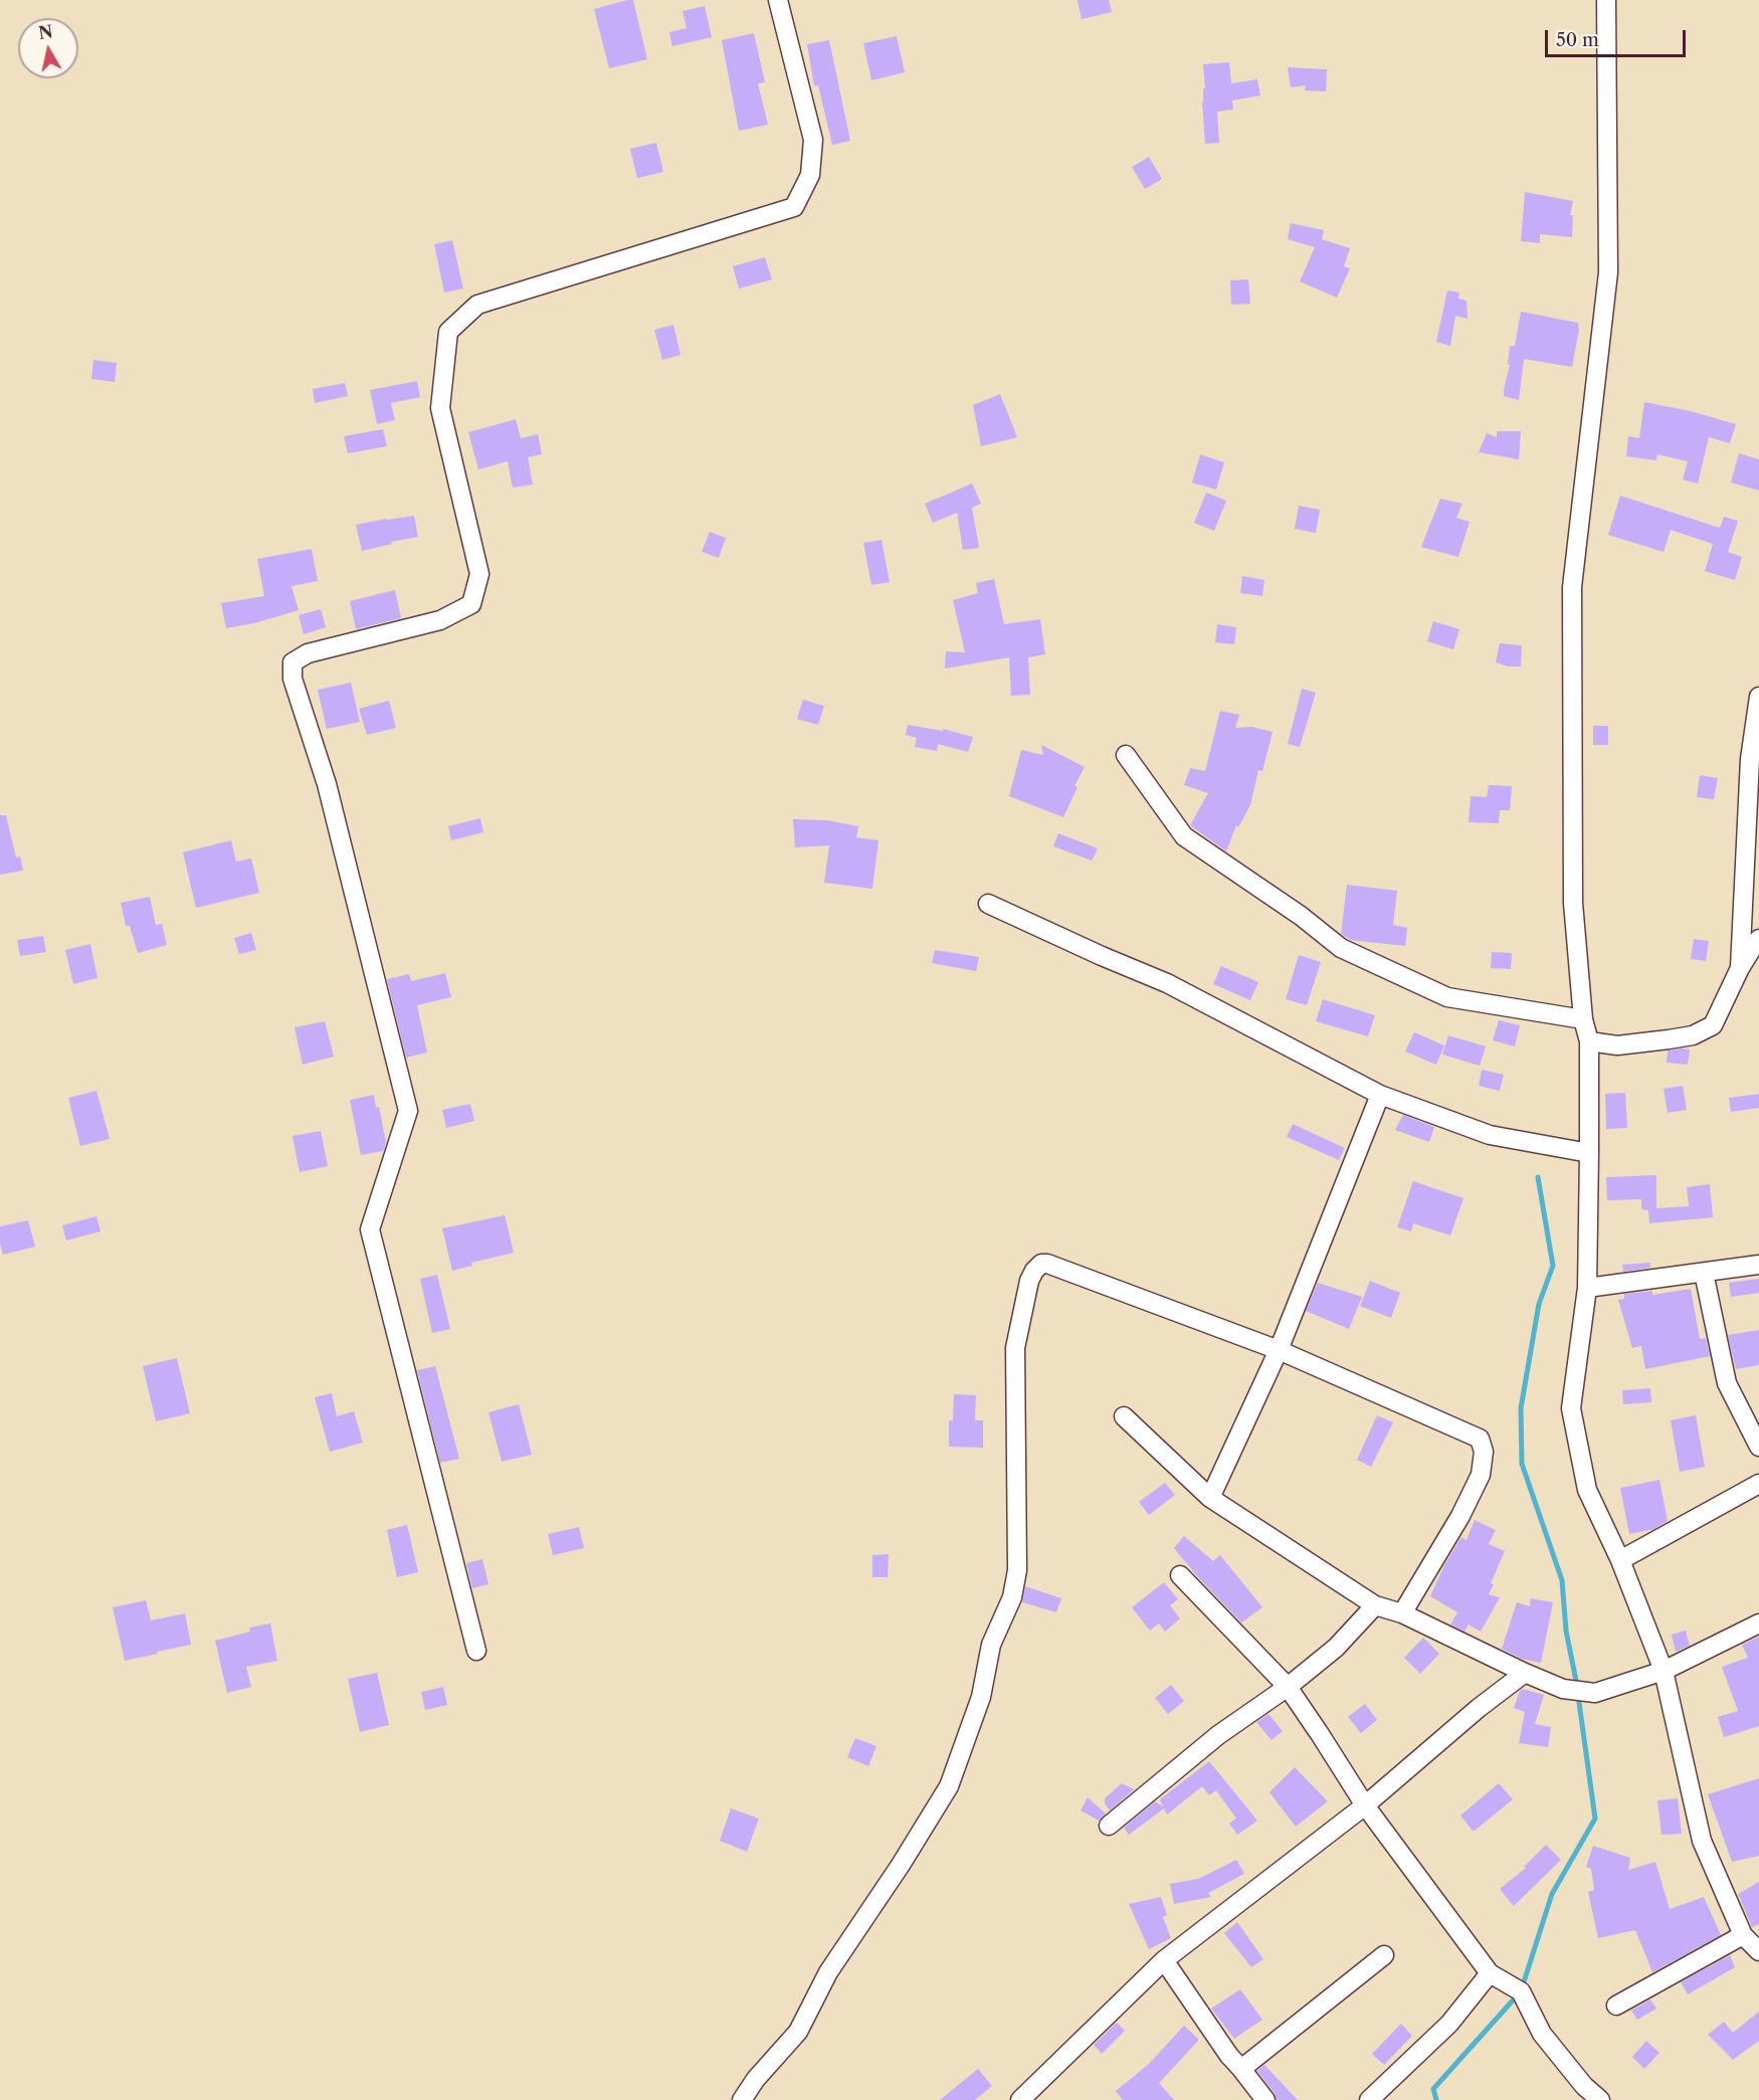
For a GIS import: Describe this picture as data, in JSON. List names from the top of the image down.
{
  "scale_bar": "50 m",
  "north": "top"
}
